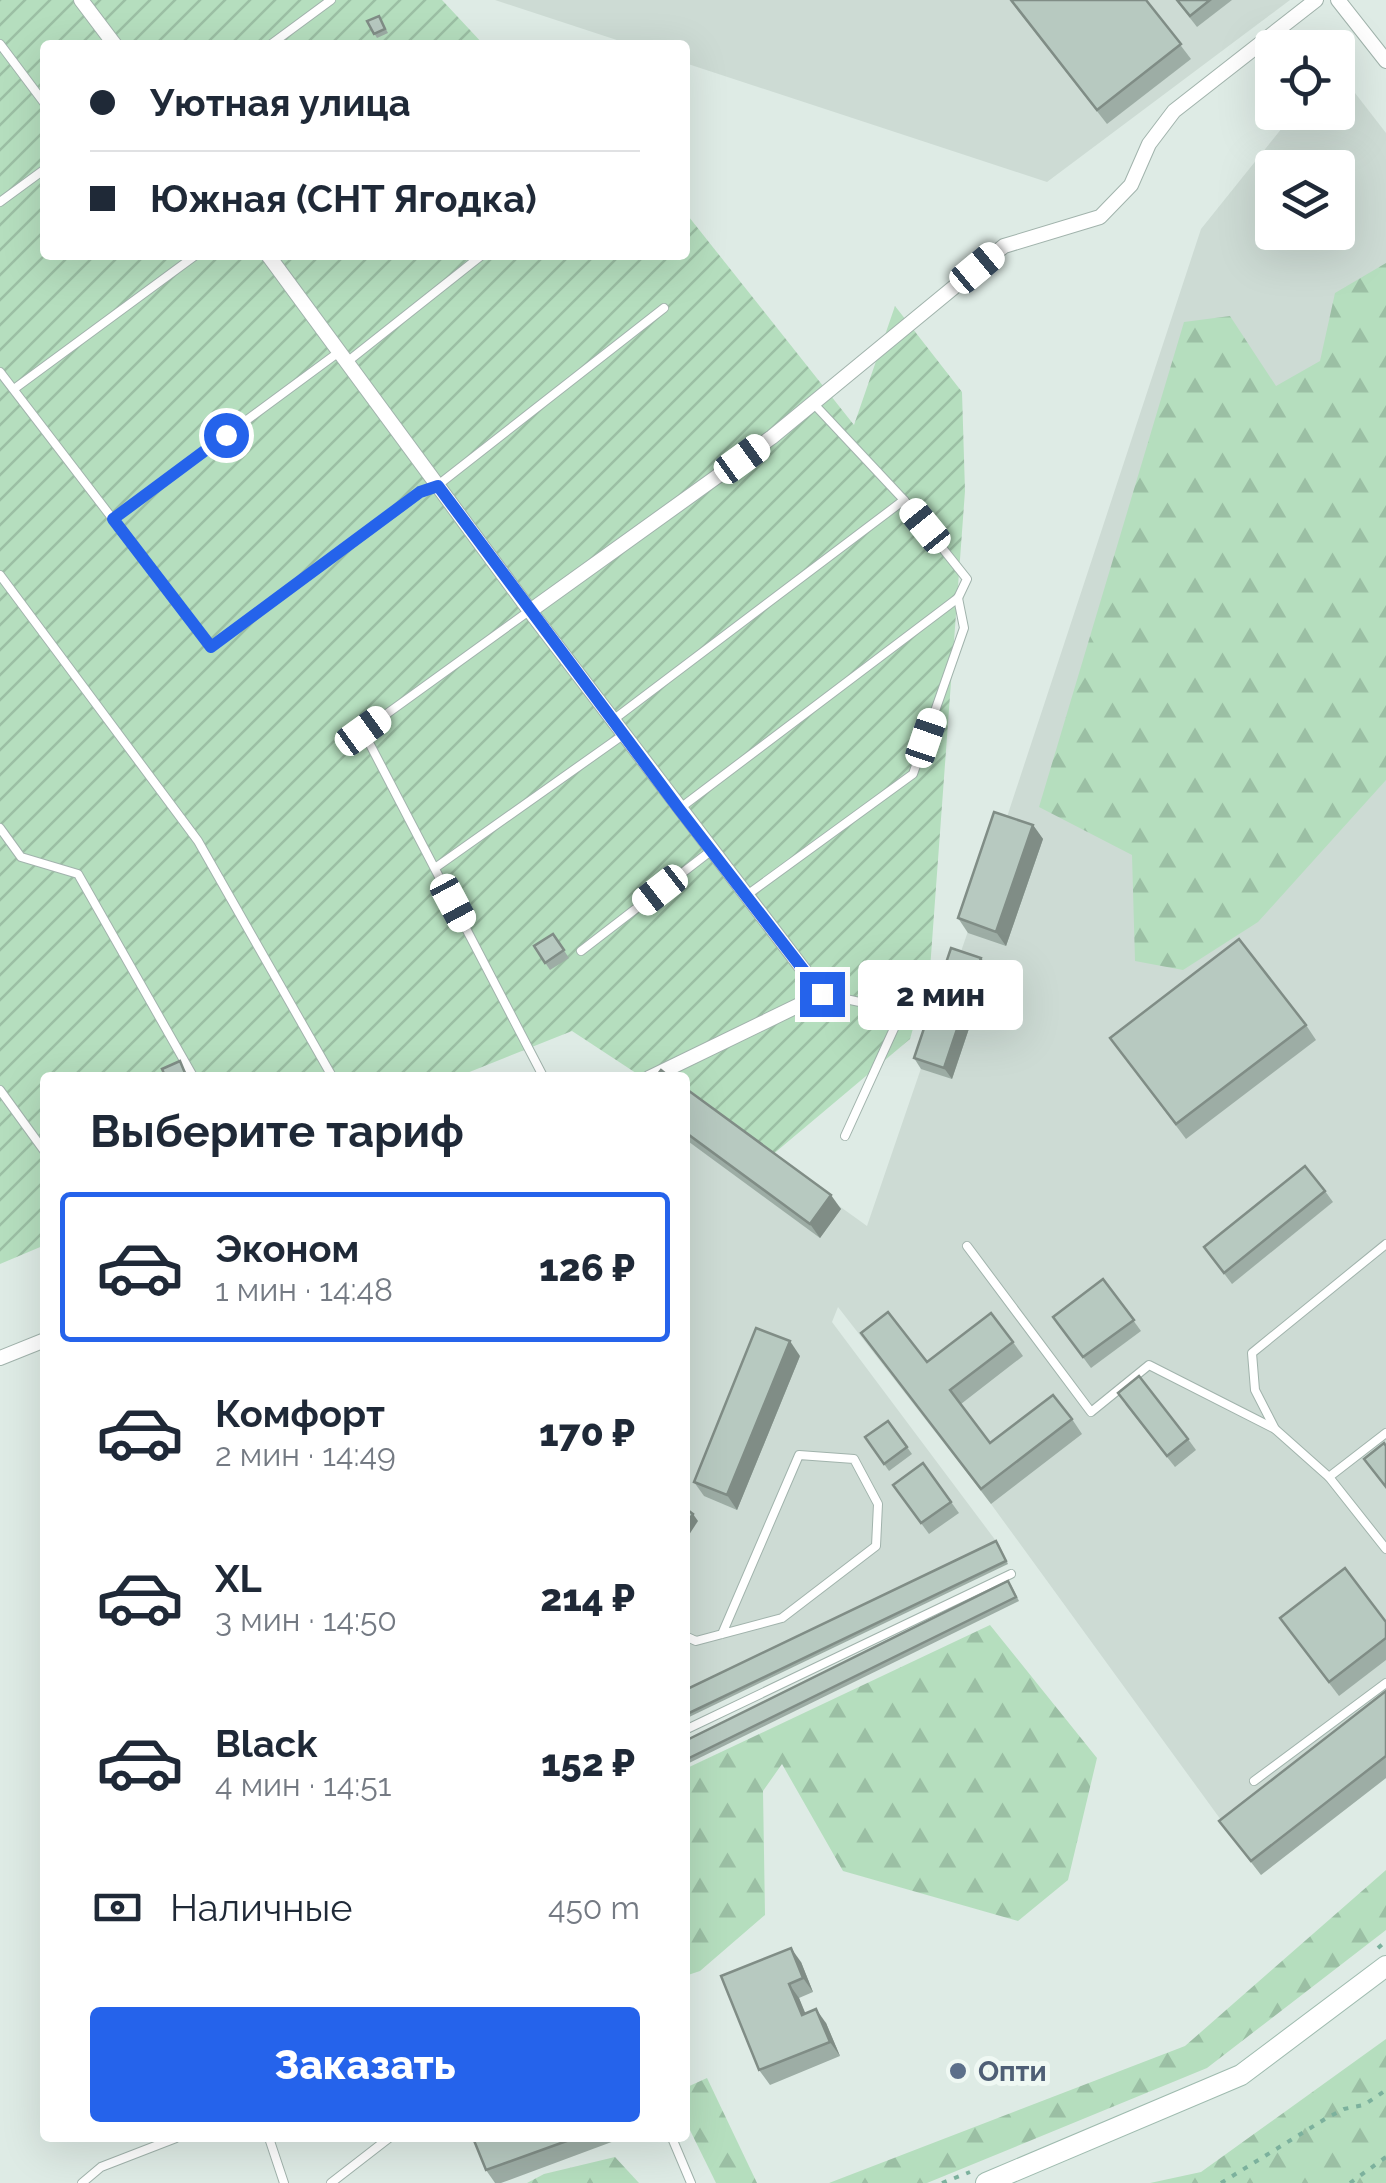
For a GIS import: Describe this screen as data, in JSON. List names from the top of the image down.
{
  "places": ["Опти"],
  "page": {
    "banner": ["Уютная улица", "Южная (СНТ Ягодка)"],
    "bubble": "2 мин",
    "heading": "Выберите тариф",
    "list": [
      {
        "name": "Эконом",
        "note": "1 мин · 14:48",
        "value": "126 ₽"
      },
      {
        "name": "Комфорт",
        "note": "2 мин · 14:49",
        "value": "170 ₽"
      },
      {
        "name": "XL",
        "note": "3 мин · 14:50",
        "value": "214 ₽"
      },
      {
        "name": "Black",
        "note": "4 мин · 14:51",
        "value": "152 ₽"
      }
    ],
    "pay": ["Наличные", "450 m"],
    "buttons": "Заказать"
  }
}
